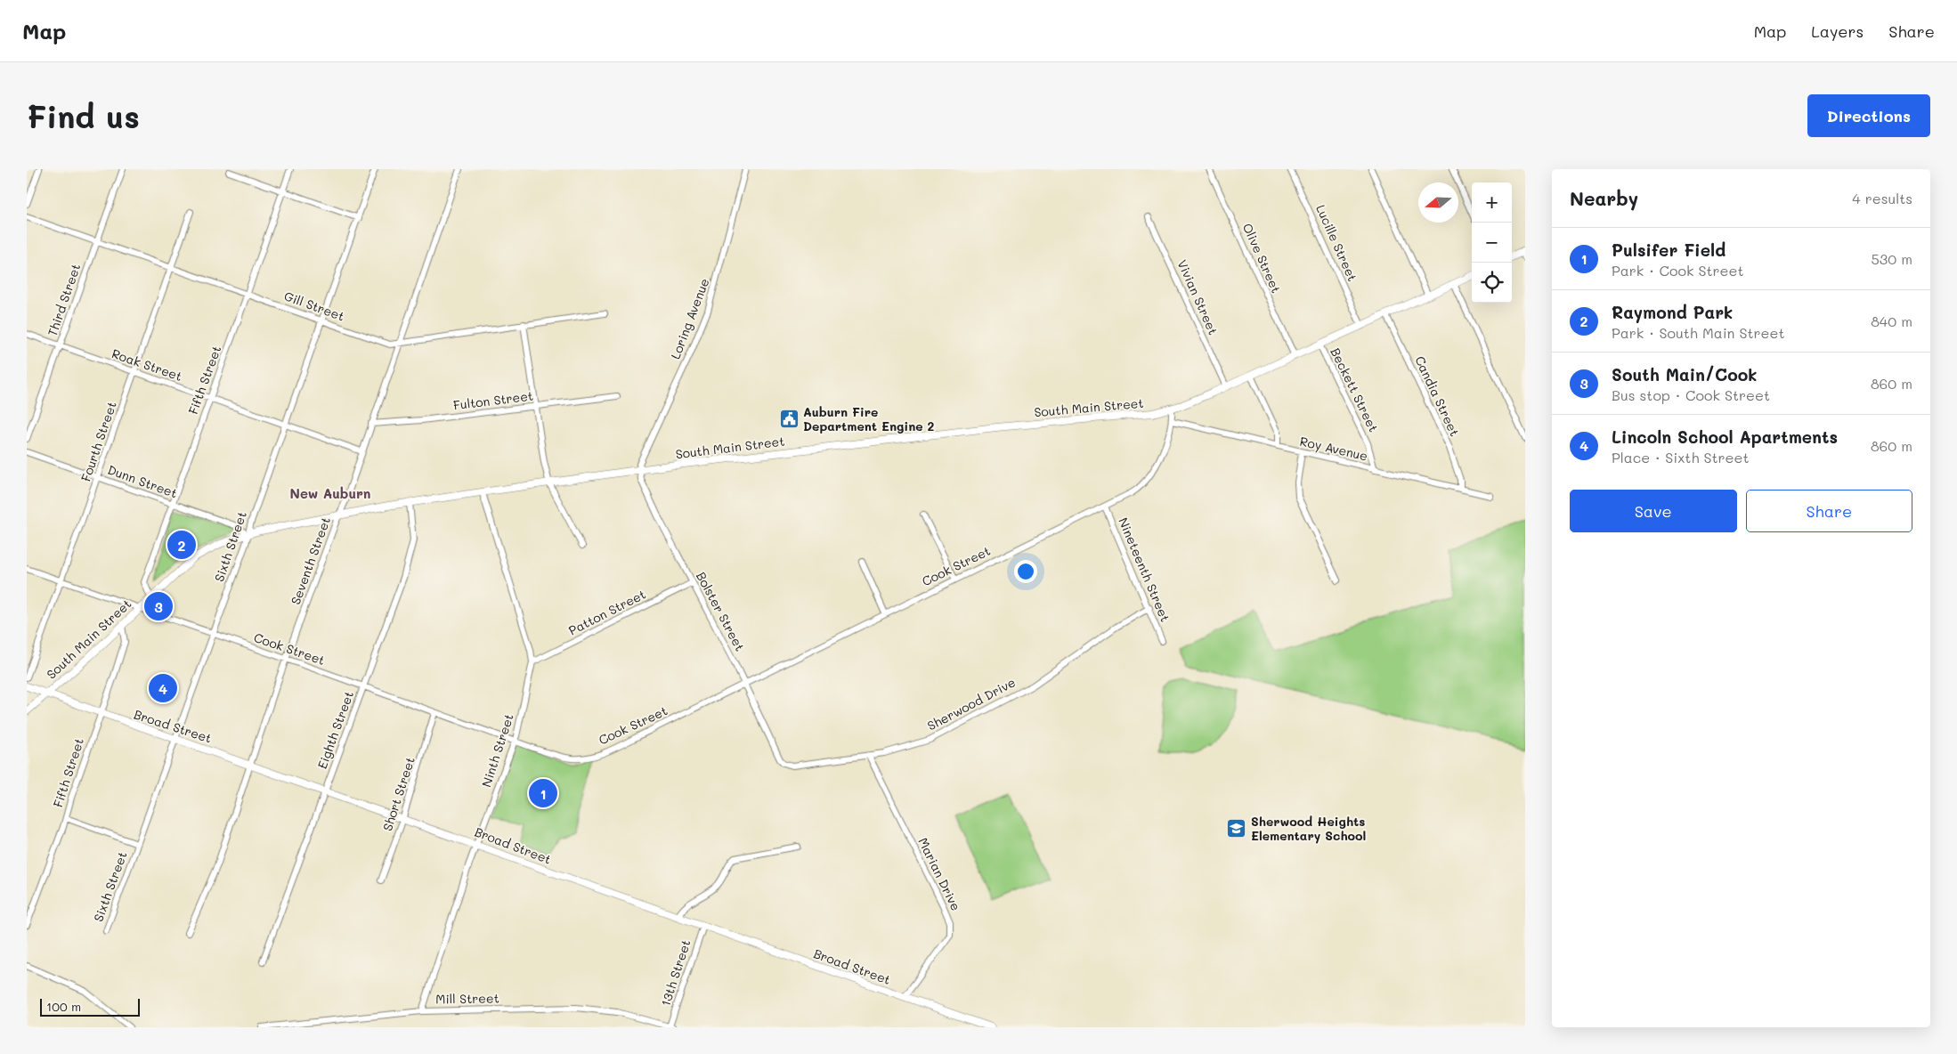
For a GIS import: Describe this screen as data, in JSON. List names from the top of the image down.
{
  "streets": {
    "street": [
      "Lucille Street",
      "Olive Street",
      "Vivian Street",
      "Third Street",
      "Gill Street",
      "Loring Avenue",
      "Roak Street",
      "Fifth Street",
      "Beckett Street",
      "Candia Street",
      "Fulton Street",
      "South Main Street",
      "Fourth Street",
      "Roy Avenue",
      "Dunn Street",
      "Sixth Street",
      "Seventh Street",
      "Cook Street",
      "Nineteenth Street",
      "Bolster Street",
      "Patton Street",
      "Sherwood Drive",
      "Broad Street",
      "Eighth Street",
      "Ninth Street",
      "Short Street",
      "Marian Drive",
      "13th Street",
      "Mill Street"
    ]
  },
  "crossings": [
    ["Lucille Street", "South Main Street"],
    ["Olive Street", "South Main Street"],
    ["Vivian Street", "South Main Street"],
    ["Third Street", "Gill Street"],
    ["Third Street", "Roak Street"],
    ["Gill Street", "Fifth Street"],
    ["Gill Street", "Fourth Street"],
    ["Gill Street", "Sixth Street"],
    ["Gill Street", "Seventh Street"],
    ["Loring Avenue", "South Main Street"],
    ["Loring Avenue", "Bolster Street"],
    ["Roak Street", "Fifth Street"],
    ["Roak Street", "Fourth Street"],
    ["Roak Street", "Sixth Street"],
    ["Roak Street", "Seventh Street"],
    ["Fifth Street", "South Main Street"],
    ["Fifth Street", "Dunn Street"],
    ["Fifth Street", "Broad Street"],
    ["Beckett Street", "South Main Street"],
    ["Beckett Street", "Roy Avenue"],
    ["Candia Street", "South Main Street"],
    ["Candia Street", "Roy Avenue"],
    ["Fulton Street", "Seventh Street"],
    ["South Main Street", "Dunn Street"],
    ["South Main Street", "Sixth Street"],
    ["South Main Street", "Seventh Street"],
    ["South Main Street", "Cook Street"],
    ["South Main Street", "Bolster Street"],
    ["South Main Street", "Broad Street"],
    ["South Main Street", "Eighth Street"],
    ["South Main Street", "Ninth Street"],
    ["Fourth Street", "Dunn Street"],
    ["Fourth Street", "Cook Street"],
    ["Roy Avenue", "Cook Street"],
    ["Dunn Street", "Sixth Street"],
    ["Sixth Street", "Cook Street"],
    ["Sixth Street", "Broad Street"],
    ["Seventh Street", "Cook Street"],
    ["Seventh Street", "Broad Street"],
    ["Cook Street", "Nineteenth Street"],
    ["Cook Street", "Bolster Street"],
    ["Cook Street", "Eighth Street"],
    ["Cook Street", "Ninth Street"],
    ["Cook Street", "Short Street"],
    ["Nineteenth Street", "Sherwood Drive"],
    ["Bolster Street", "Patton Street"],
    ["Bolster Street", "Sherwood Drive"],
    ["Patton Street", "Ninth Street"],
    ["Sherwood Drive", "Marian Drive"],
    ["Broad Street", "Eighth Street"],
    ["Broad Street", "Ninth Street"],
    ["Broad Street", "Short Street"],
    ["Broad Street", "Marian Drive"],
    ["Broad Street", "13th Street"],
    ["Ninth Street", "Mill Street"],
    ["13th Street", "Mill Street"]
  ],
  "districts": ["New Auburn"],
  "places": {
    "public building": ["Auburn Fire Department Engine 2"],
    "school or university": ["Sherwood Heights Elementary School"]
  },
  "scale_bar": "100 m",
  "north": "left",
  "page": {
    "header": "Map",
    "nav": ["Map", "Layers", "Share"],
    "buttons": [
      "Directions",
      ["Save", "Share"]
    ],
    "title": "Find us",
    "heading": ["Nearby", "4 results"],
    "map_buttons": ["+", "−"],
    "list": [
      {
        "mark": "1",
        "name": "Pulsifer Field",
        "note": "Park · Cook Street",
        "value": "530 m"
      },
      {
        "mark": "2",
        "name": "Raymond Park",
        "note": "Park · South Main Street",
        "value": "840 m"
      },
      {
        "mark": "3",
        "name": "South Main/Cook",
        "note": "Bus stop · Cook Street",
        "value": "860 m"
      },
      {
        "mark": "4",
        "name": "Lincoln School Apartments",
        "note": "Place · Sixth Street",
        "value": "860 m"
      }
    ],
    "pins": [
      "2",
      "3",
      "4",
      "1"
    ],
    "scale": "100 m"
  }
}
